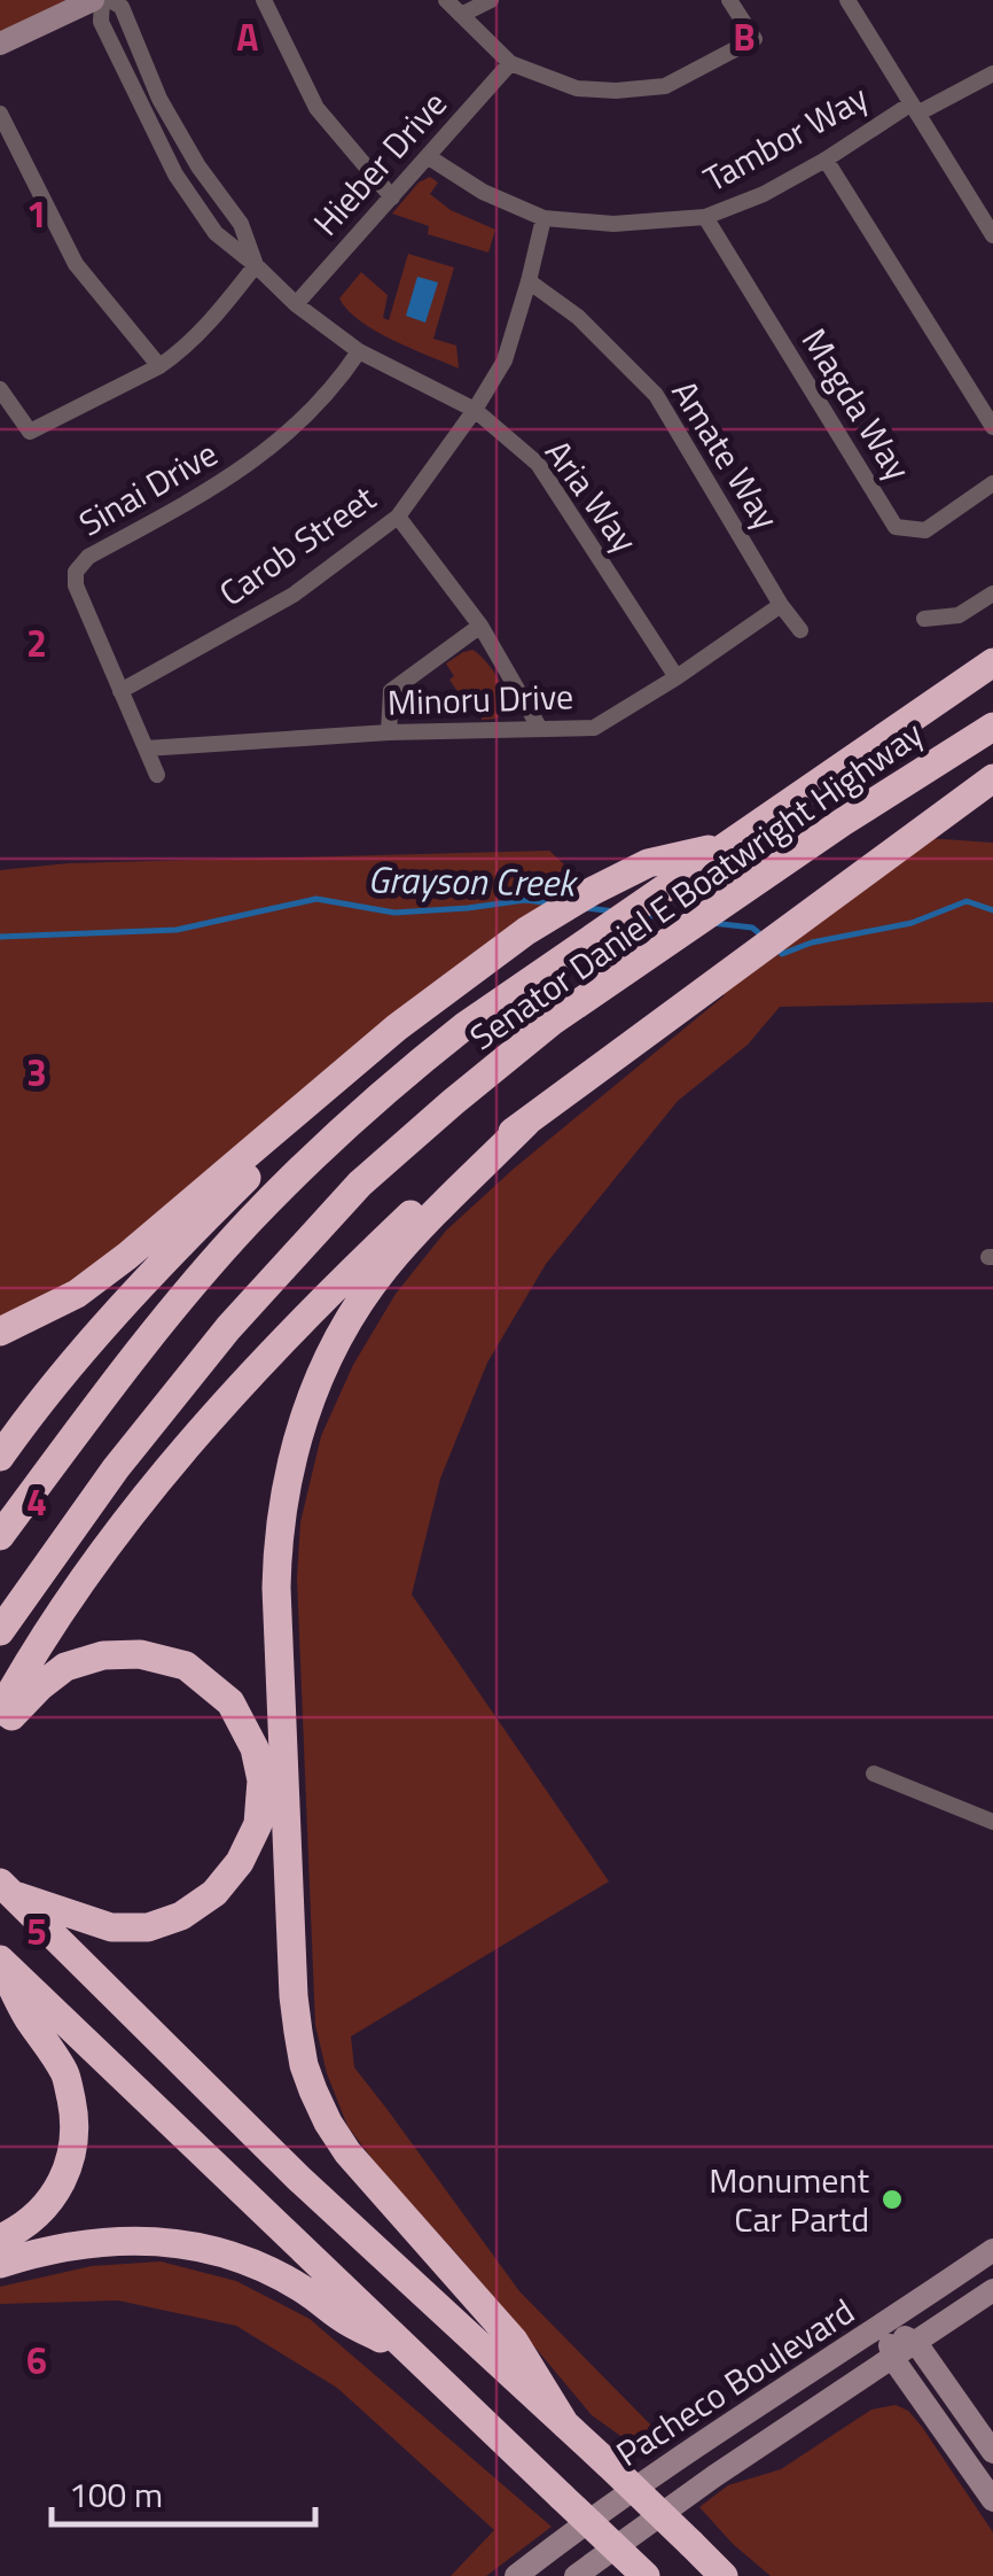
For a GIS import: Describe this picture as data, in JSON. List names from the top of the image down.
{
  "streets": {
    "highway": ["Senator Daniel E Boatwright Highway"],
    "main road": ["Pacheco Boulevard"],
    "street": [
      "Tambor Way",
      "Hieber Drive",
      "Magda Way",
      "Amate Way",
      "Sinai Drive",
      "Aria Way",
      "Carob Street",
      "Minoru Drive"
    ]
  },
  "crossings": [
    ["Tambor Way", "Hieber Drive"],
    ["Tambor Way", "Magda Way"],
    ["Tambor Way", "Carob Street"],
    ["Hieber Drive", "Aria Way"],
    ["Amate Way", "Carob Street"],
    ["Amate Way", "Minoru Drive"],
    ["Sinai Drive", "Aria Way"],
    ["Sinai Drive", "Carob Street"],
    ["Sinai Drive", "Minoru Drive"],
    ["Aria Way", "Carob Street"],
    ["Aria Way", "Minoru Drive"]
  ],
  "water": ["Grayson Creek"],
  "places": ["Monument Car Partd"],
  "scale_bar": "100 m",
  "grid": {
    "columns": ["A", "B"],
    "rows": [
      "1",
      "2",
      "3",
      "4",
      "5",
      "6"
    ]
  }
}
